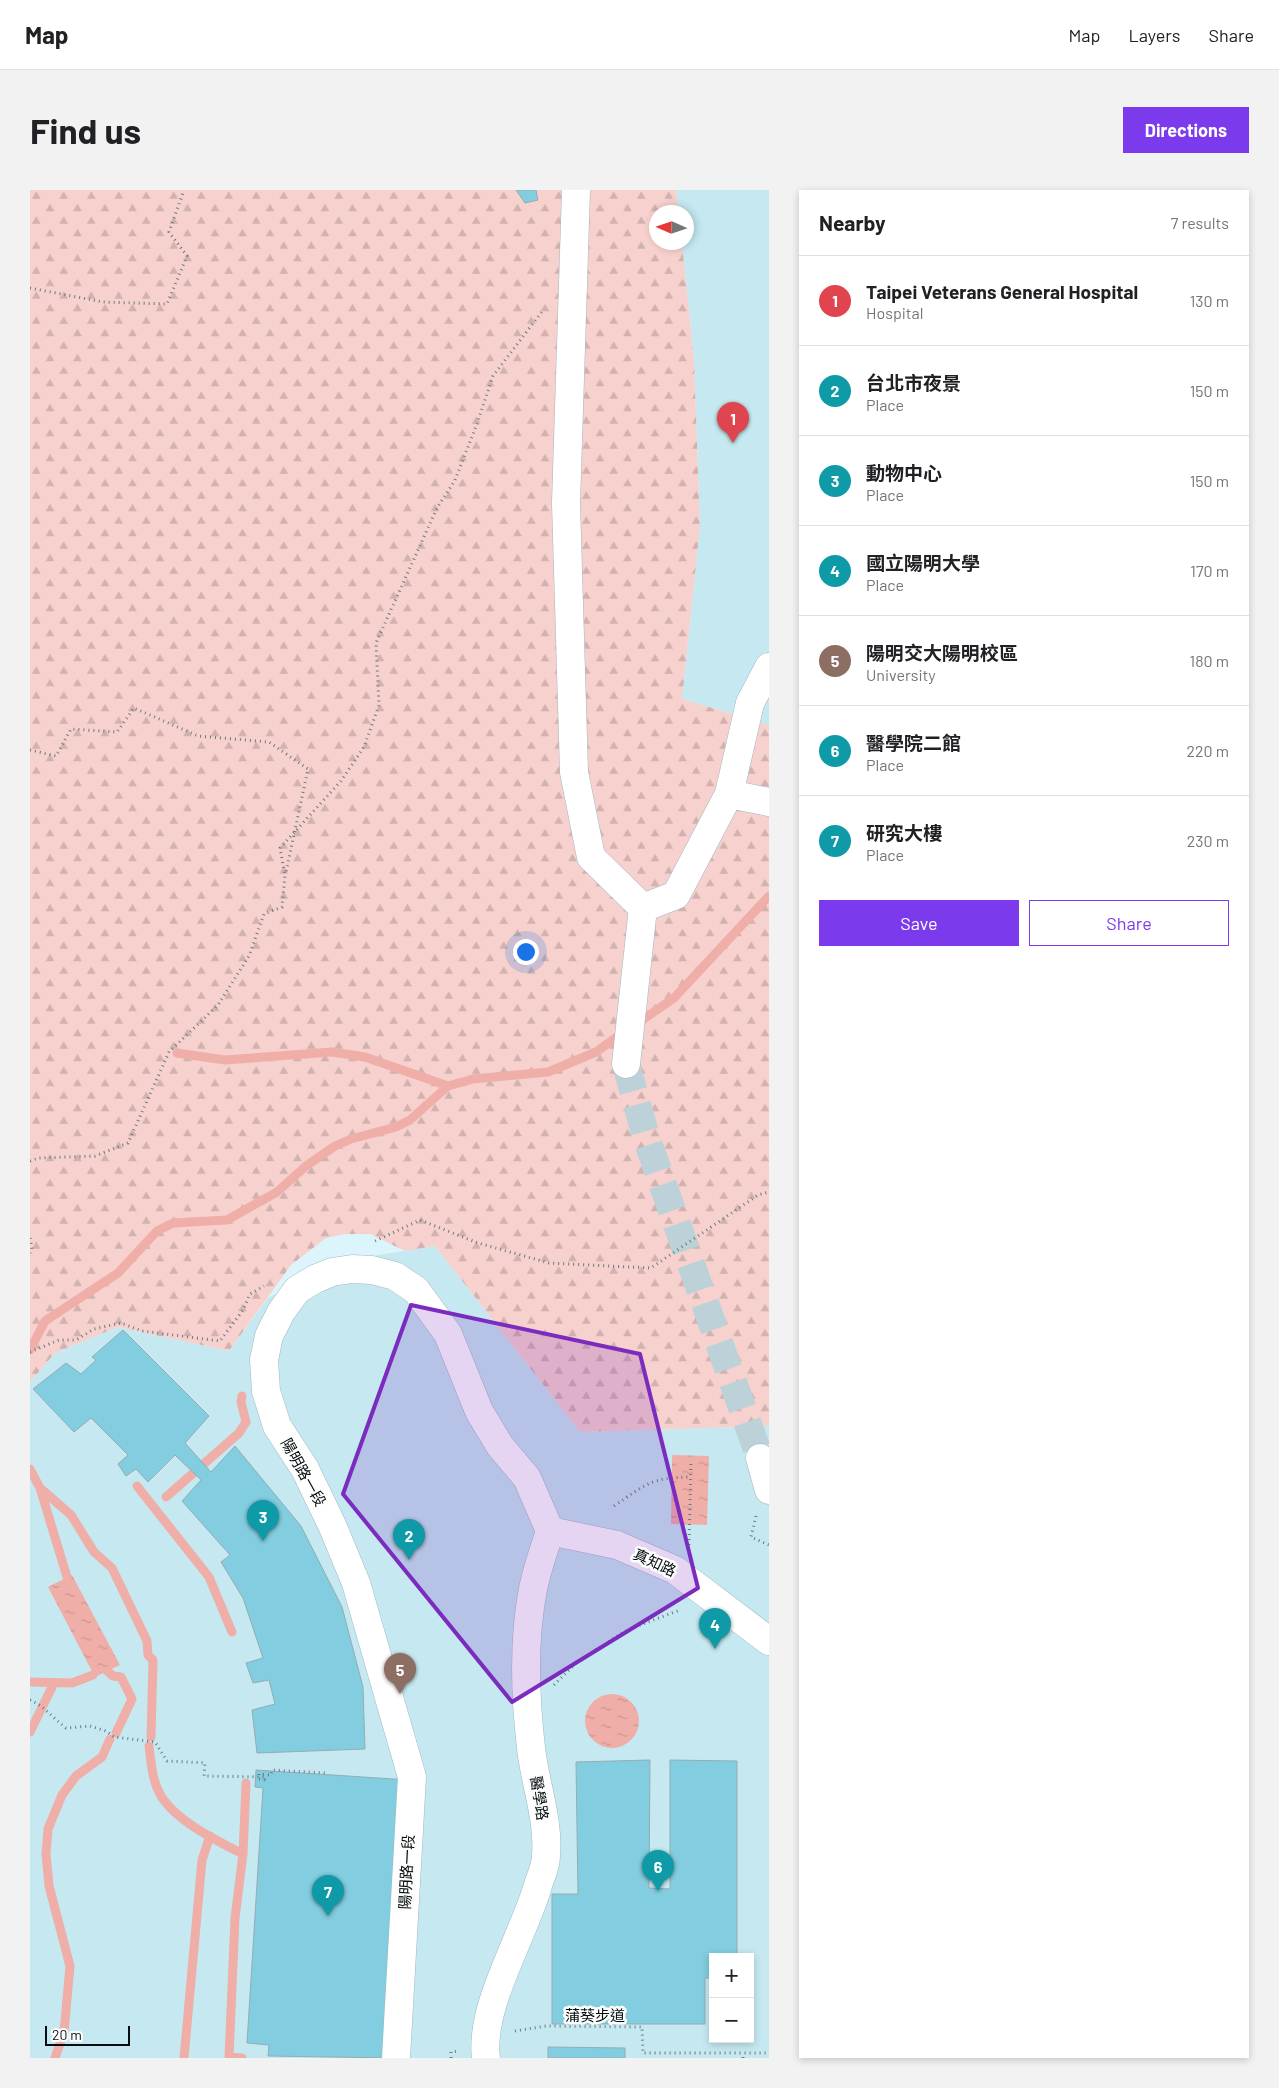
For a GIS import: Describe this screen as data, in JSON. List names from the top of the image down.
{
  "streets": {
    "lane": ["陽明路一段", "真知路", "醫學路"],
    "path": ["蒲葵步道"]
  },
  "crossings": [
    ["陽明路一段", "真知路"],
    ["陽明路一段", "醫學路"],
    ["真知路", "醫學路"]
  ],
  "scale_bar": "20 m",
  "north": "left",
  "page": {
    "header": "Map",
    "nav": ["Map", "Layers", "Share"],
    "buttons": [
      "Directions",
      ["Save", "Share"]
    ],
    "title": "Find us",
    "heading": ["Nearby", "7 results"],
    "list": [
      {
        "mark": "1",
        "name": "Taipei Veterans General Hospital",
        "note": "Hospital",
        "value": "130 m"
      },
      {
        "mark": "2",
        "name": "台北市夜景",
        "note": "Place",
        "value": "150 m"
      },
      {
        "mark": "3",
        "name": "動物中心",
        "note": "Place",
        "value": "150 m"
      },
      {
        "mark": "4",
        "name": "國立陽明大學",
        "note": "Place",
        "value": "170 m"
      },
      {
        "mark": "5",
        "name": "陽明交大陽明校區",
        "note": "University",
        "value": "180 m"
      },
      {
        "mark": "6",
        "name": "醫學院二館",
        "note": "Place",
        "value": "220 m"
      },
      {
        "mark": "7",
        "name": "研究大樓",
        "note": "Place",
        "value": "230 m"
      }
    ],
    "pins": [
      "1",
      "3",
      "2",
      "4",
      "5",
      "6",
      "7"
    ],
    "map_buttons": ["+", "−"],
    "scale": "20 m"
  }
}
